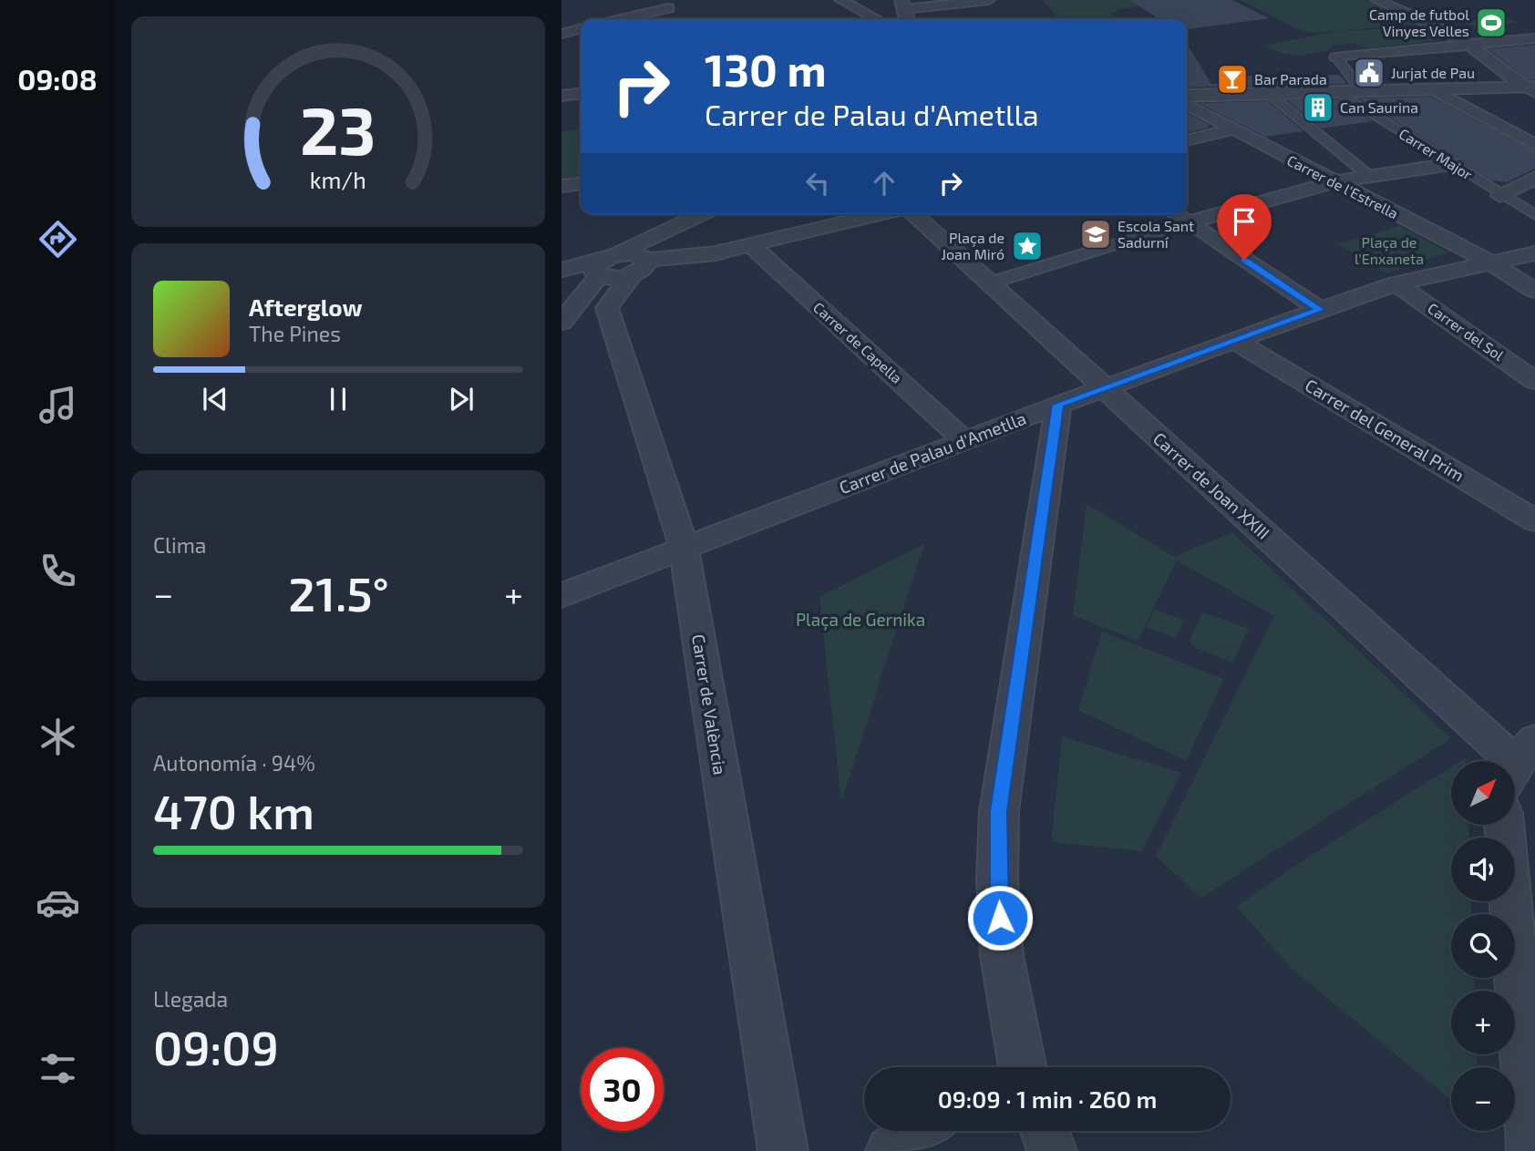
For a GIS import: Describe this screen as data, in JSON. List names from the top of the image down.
{
  "streets": {
    "street": [
      "Carrer Major",
      "Carrer de l'Estrella",
      "Carrer del Sol",
      "Carrer de Capella",
      "Carrer del General Prim",
      "Carrer de Palau d'Ametlla",
      "Carrer de Joan XXIII",
      "Carrer de València"
    ]
  },
  "crossings": [
    ["Carrer de l'Estrella", "Carrer de Palau d'Ametlla"],
    ["Carrer del Sol", "Carrer de Palau d'Ametlla"],
    ["Carrer de Capella", "Carrer de Palau d'Ametlla"],
    ["Carrer del General Prim", "Carrer de Palau d'Ametlla"],
    ["Carrer de Palau d'Ametlla", "Carrer de Joan XXIII"],
    ["Carrer de Palau d'Ametlla", "Carrer de València"]
  ],
  "parks": ["Plaça de l'Enxaneta", "Plaça de Gernika"],
  "places": {
    "sports": ["Camp de futbol Vinyes Velles"],
    "public building": ["Jurjat de Pau"],
    "bar": ["Bar Parada"],
    "building": ["Can Saurina"],
    "school or university": ["Escola Sant Sadurní"],
    "place": ["Plaça de Joan Miró"]
  },
  "north": "top right",
  "page": {
    "tabs": "09:08",
    "turn": ["130 m", "Carrer de Palau d'Ametlla"],
    "song": ["Afterglow", "The Pines"],
    "tile": [
      "Clima",
      ["Autonomía · 94%", "470 km"],
      ["Llegada", "09:09"]
    ],
    "heat": ["−", "21.5°", "+"],
    "map_buttons": ["+", "−"],
    "limit": "30",
    "trip": "09:09 · 1 min · 260 m",
    "gauge": ["23", "km/h"]
  }
}
